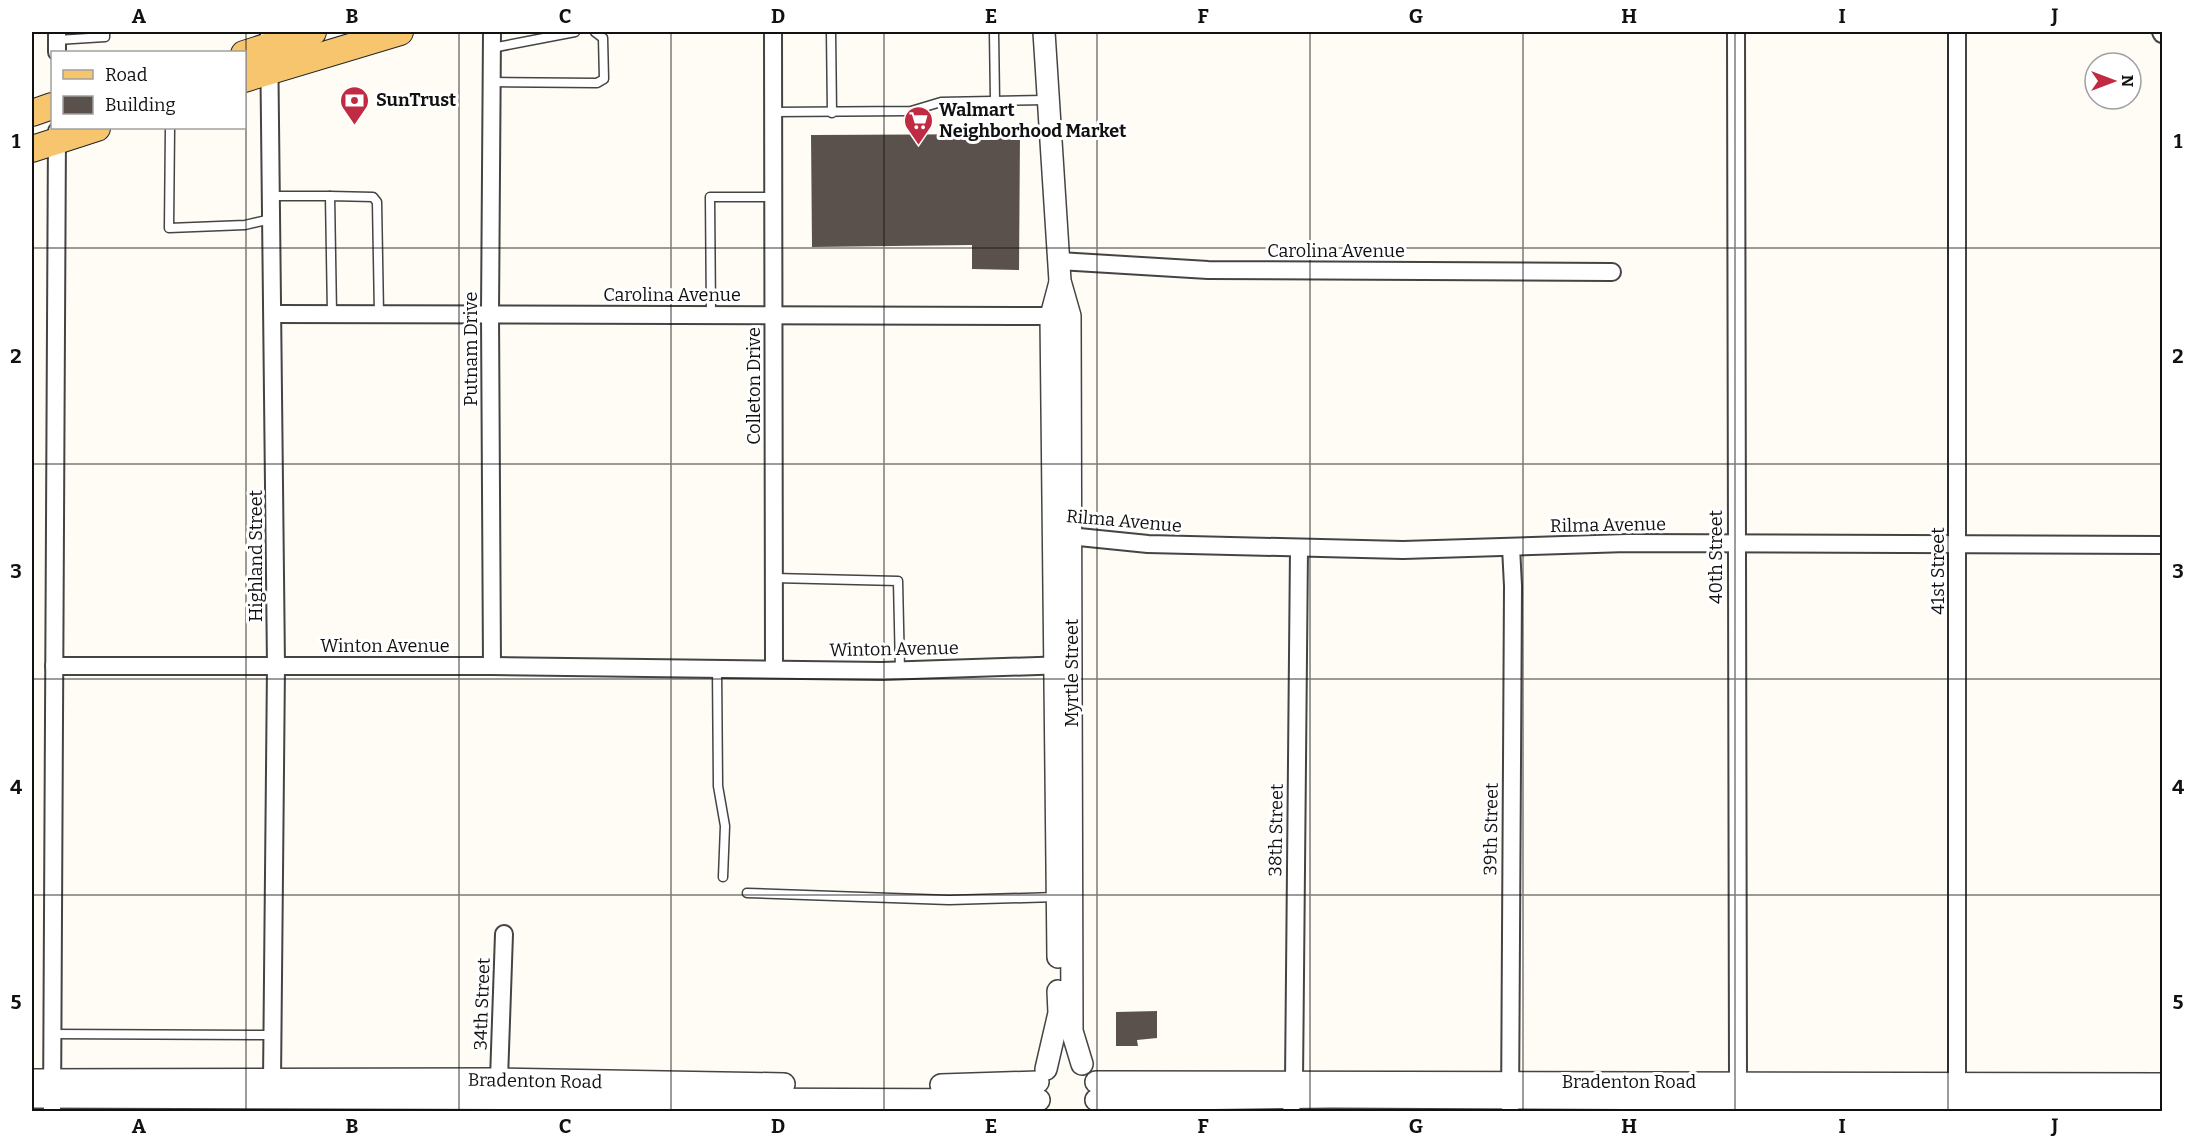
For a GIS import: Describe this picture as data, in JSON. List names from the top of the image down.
{
  "streets": {
    "street": [
      "Carolina Avenue",
      "Putnam Drive",
      "Colleton Drive",
      "Rilma Avenue",
      "Highland Street",
      "40th Street",
      "41st Street",
      "Winton Avenue",
      "Myrtle Street",
      "39th Street",
      "38th Street",
      "34th Street",
      "Bradenton Road"
    ]
  },
  "crossings": [
    ["Carolina Avenue", "Putnam Drive"],
    ["Carolina Avenue", "Colleton Drive"],
    ["Carolina Avenue", "Highland Street"],
    ["Carolina Avenue", "Myrtle Street"],
    ["Putnam Drive", "Winton Avenue"],
    ["Colleton Drive", "Winton Avenue"],
    ["Rilma Avenue", "40th Street"],
    ["Rilma Avenue", "41st Street"],
    ["Rilma Avenue", "Myrtle Street"],
    ["Rilma Avenue", "39th Street"],
    ["Rilma Avenue", "38th Street"],
    ["Highland Street", "Winton Avenue"],
    ["Highland Street", "Bradenton Road"],
    ["40th Street", "Bradenton Road"],
    ["41st Street", "Bradenton Road"],
    ["Winton Avenue", "Myrtle Street"],
    ["Myrtle Street", "Bradenton Road"],
    ["39th Street", "Bradenton Road"],
    ["38th Street", "Bradenton Road"],
    ["34th Street", "Bradenton Road"]
  ],
  "places": {
    "bank": ["SunTrust"],
    "supermarket": ["Walmart Neighborhood Market"]
  },
  "legend": ["Road", "Building"],
  "north": "right",
  "grid": {
    "columns": [
      "A",
      "B",
      "C",
      "D",
      "E",
      "F",
      "G",
      "H",
      "I",
      "J"
    ],
    "rows": [
      "1",
      "2",
      "3",
      "4",
      "5"
    ]
  }
}
